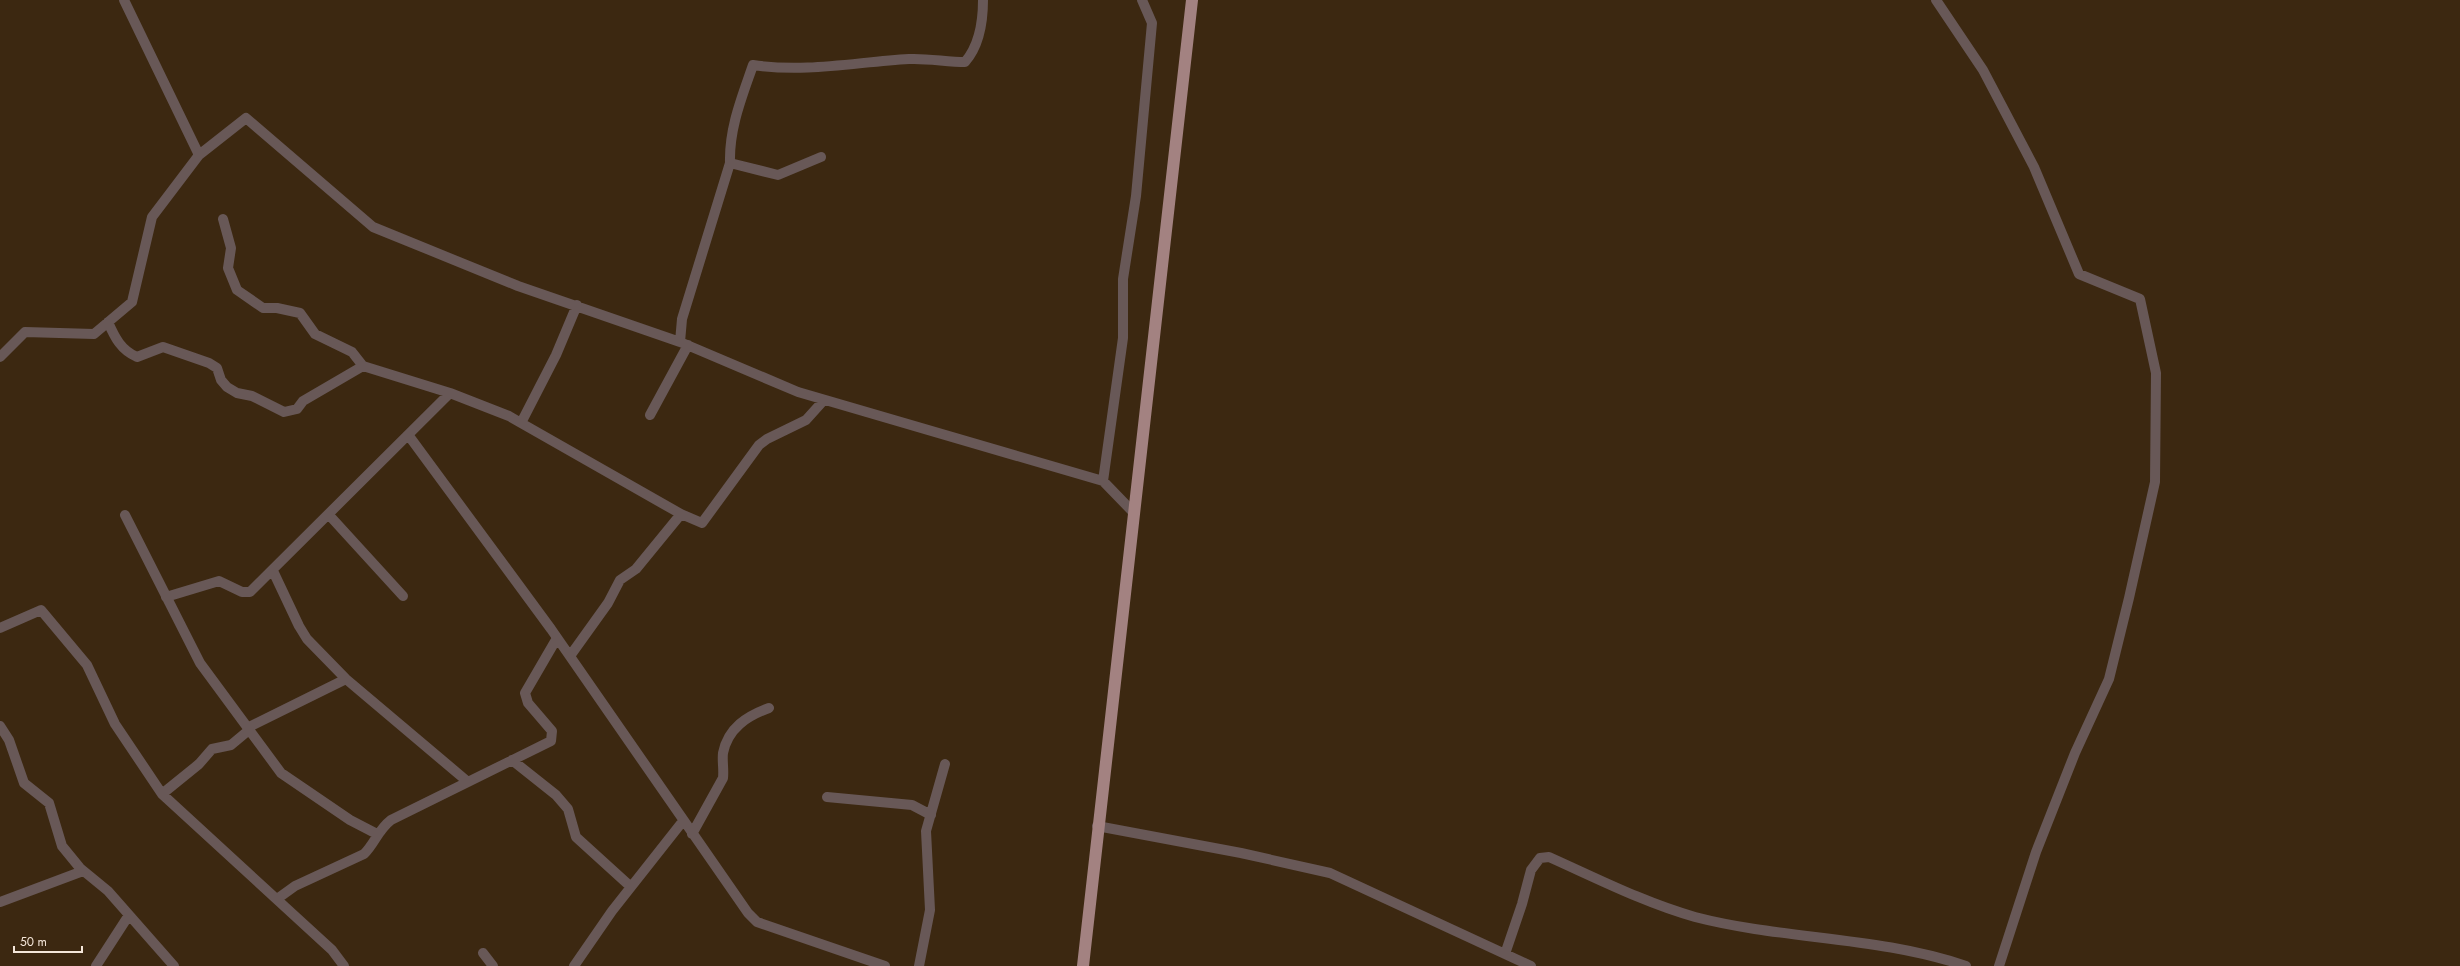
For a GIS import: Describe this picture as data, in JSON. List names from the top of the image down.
{
  "scale_bar": "50 m"
}
